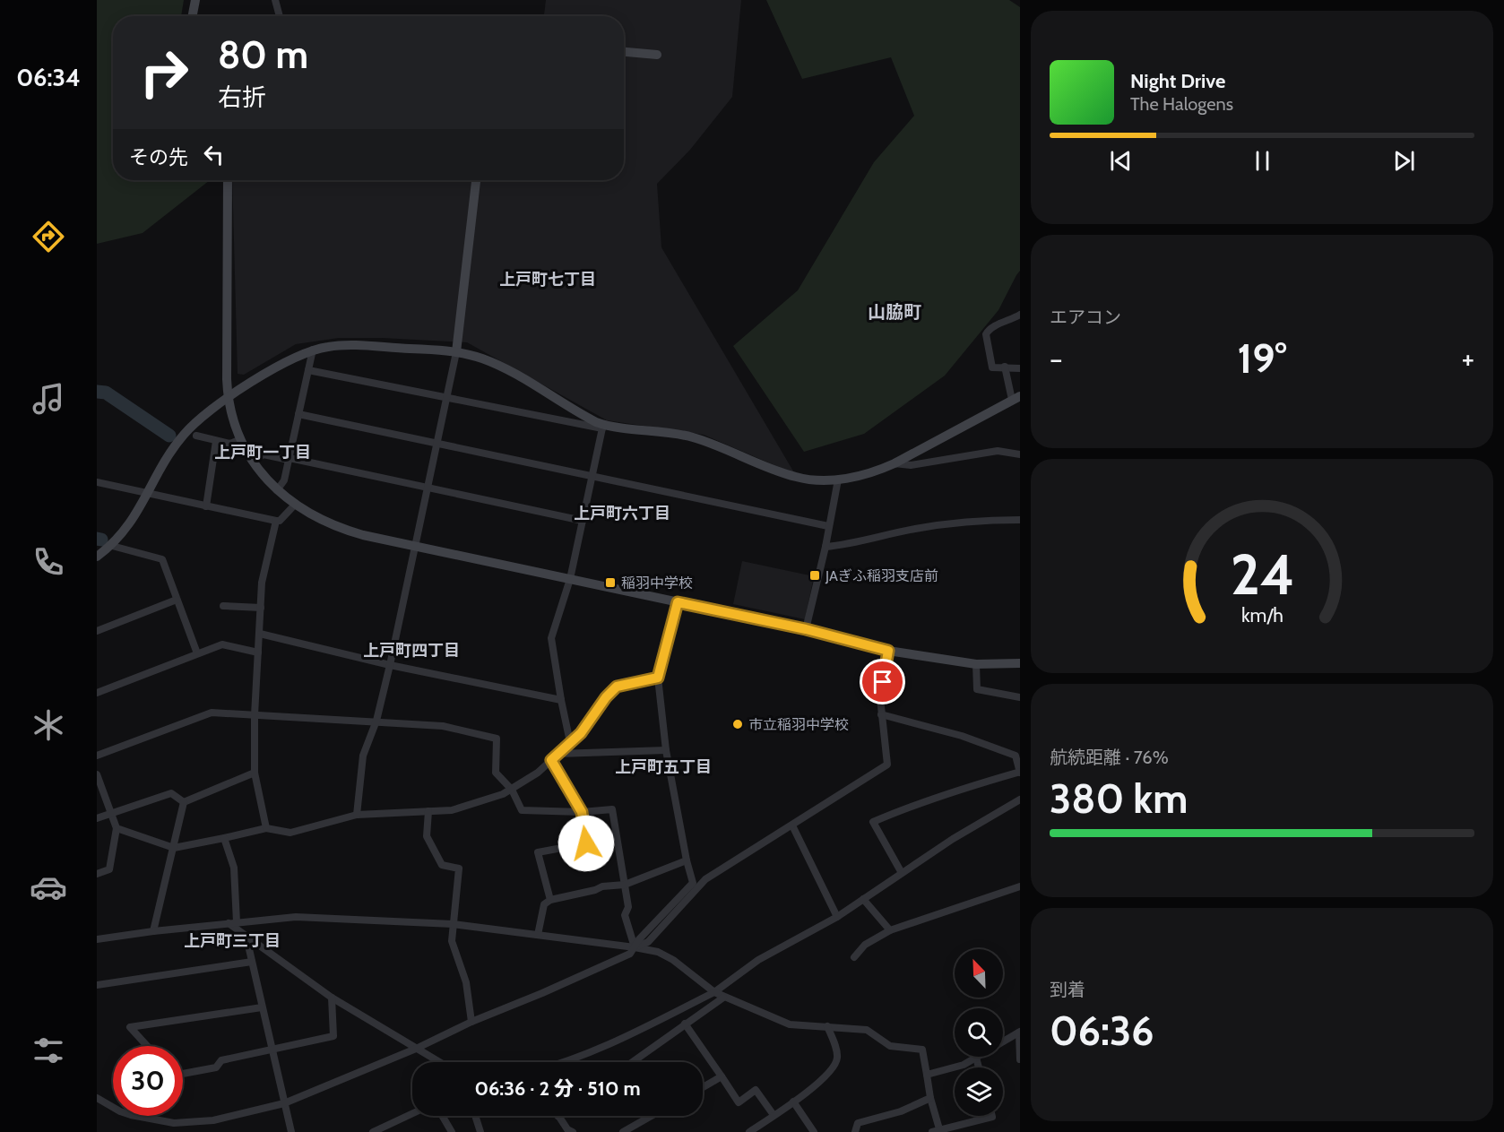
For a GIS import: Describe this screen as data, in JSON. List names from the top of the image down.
{
  "districts": [
    "上戸町七丁目",
    "山脇町",
    "上戸町一丁目",
    "上戸町六丁目",
    "上戸町四丁目",
    "上戸町五丁目",
    "上戸町三丁目"
  ],
  "places": {
    "transit": ["JAぎふ稲羽支店前", "稲羽中学校"],
    "other": ["市立稲羽中学校"]
  },
  "north": "top left",
  "page": {
    "tabs": "06:34",
    "turn": ["80 m", "右折"],
    "song": ["Night Drive", "The Halogens"],
    "then": "その先",
    "tile": [
      "エアコン",
      ["航続距離 · 76%", "380 km"],
      ["到着", "06:36"]
    ],
    "heat": ["−", "19°", "+"],
    "limit": "30",
    "trip": "06:36 · 2 分 · 510 m",
    "gauge": ["24", "km/h"]
  }
}
